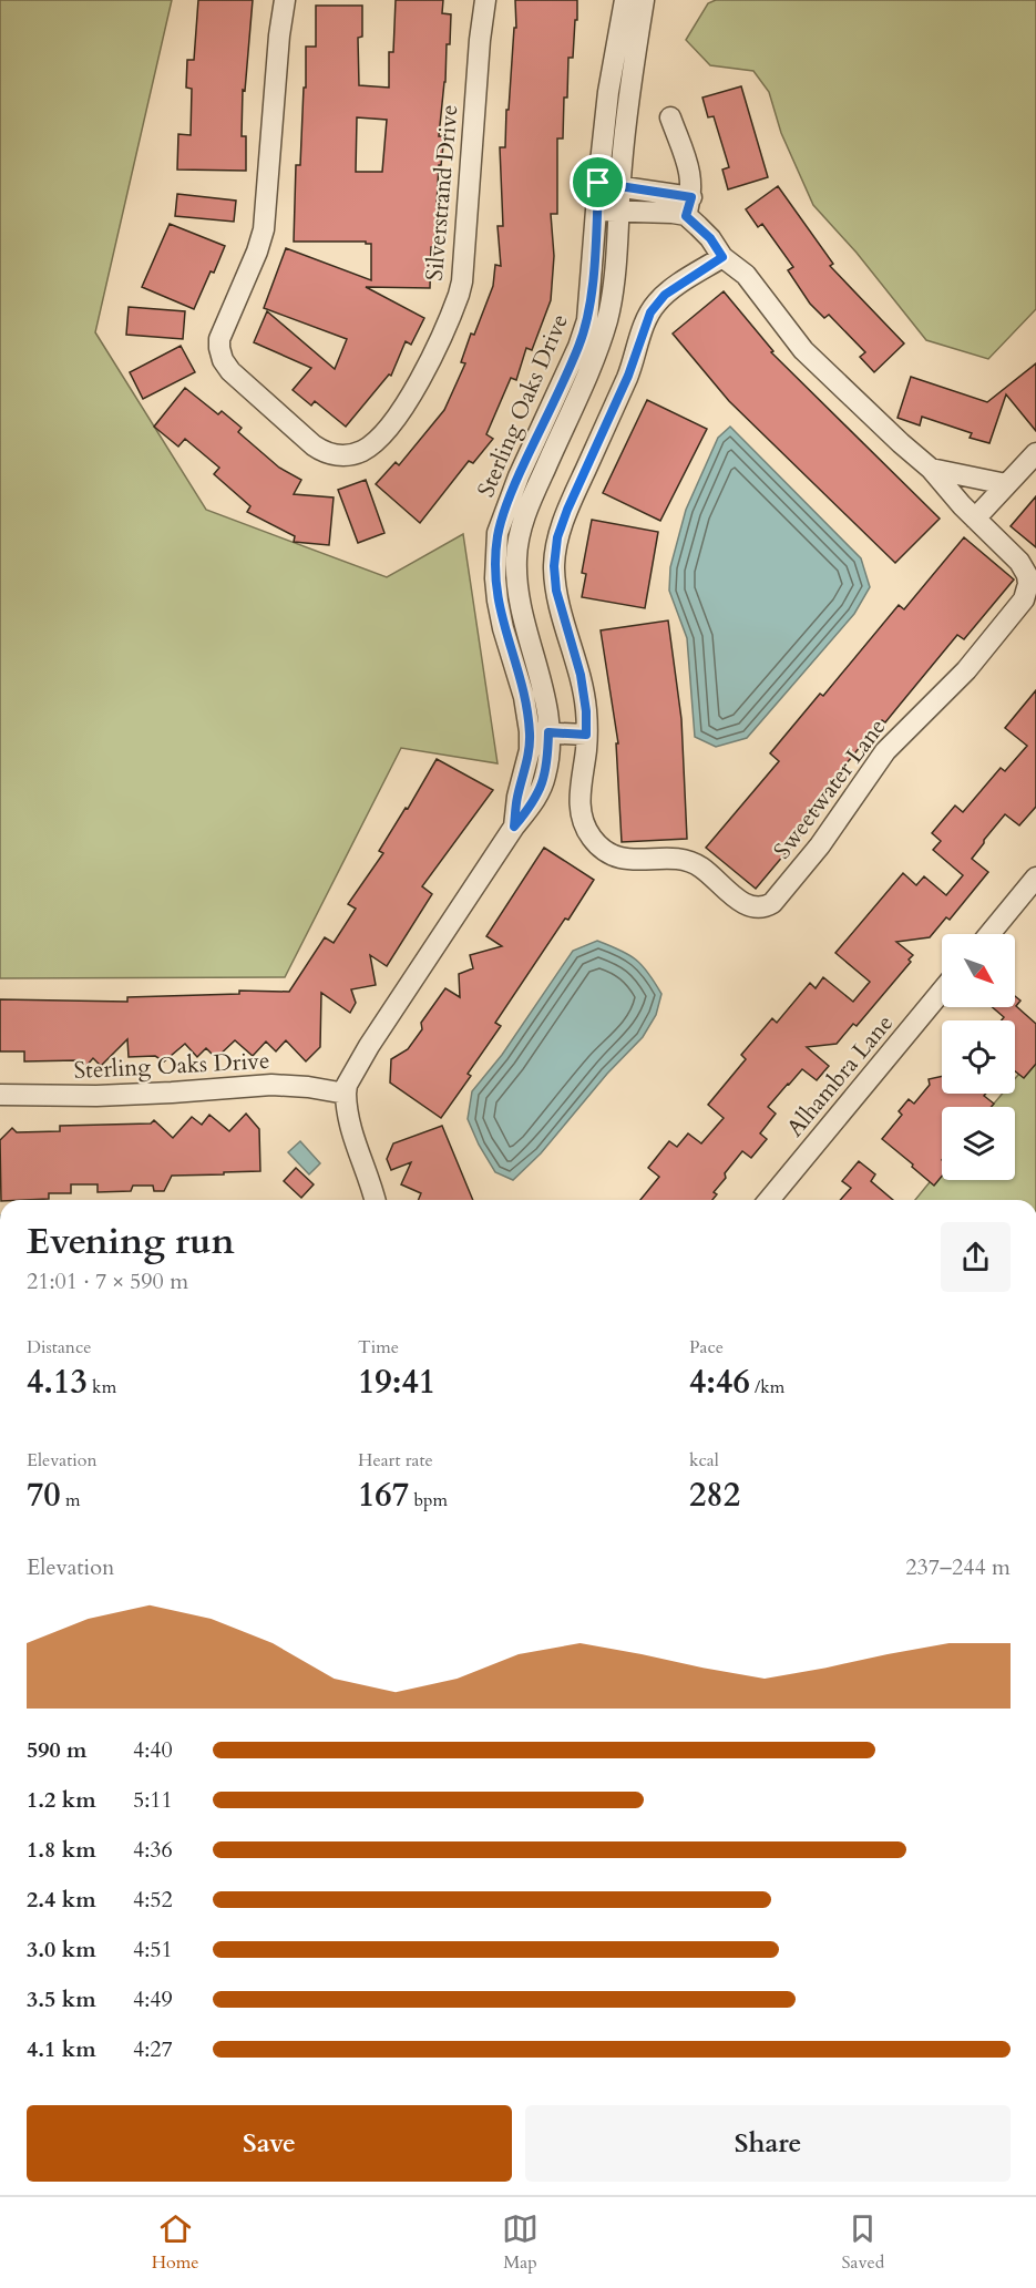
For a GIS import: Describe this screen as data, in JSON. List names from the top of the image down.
{
  "streets": {
    "street": [
      "Silverstrand Drive",
      "Sterling Oaks Drive",
      "Sweetwater Lane",
      "Alhambra Lane"
    ]
  },
  "north": "bottom right",
  "page": {
    "heading": ["Evening run", "21:01 · 7 × 590 m"],
    "stats": [
      ["Distance", "4.13 km"],
      ["Time", "19:41"],
      ["Pace", "4:46 /km"],
      ["Elevation", "70 m"],
      ["Heart rate", "167 bpm"],
      ["kcal", "282"]
    ],
    "chart": ["Elevation", "237–244 m"],
    "list": [
      {
        "name": "590 m",
        "note": "4:40"
      },
      {
        "name": "1.2 km",
        "note": "5:11"
      },
      {
        "name": "1.8 km",
        "note": "4:36"
      },
      {
        "name": "2.4 km",
        "note": "4:52"
      },
      {
        "name": "3.0 km",
        "note": "4:51"
      },
      {
        "name": "3.5 km",
        "note": "4:49"
      },
      {
        "name": "4.1 km",
        "note": "4:27"
      }
    ],
    "buttons": ["Save", "Share"],
    "tabs": ["Home", "Map", "Saved"]
  }
}
